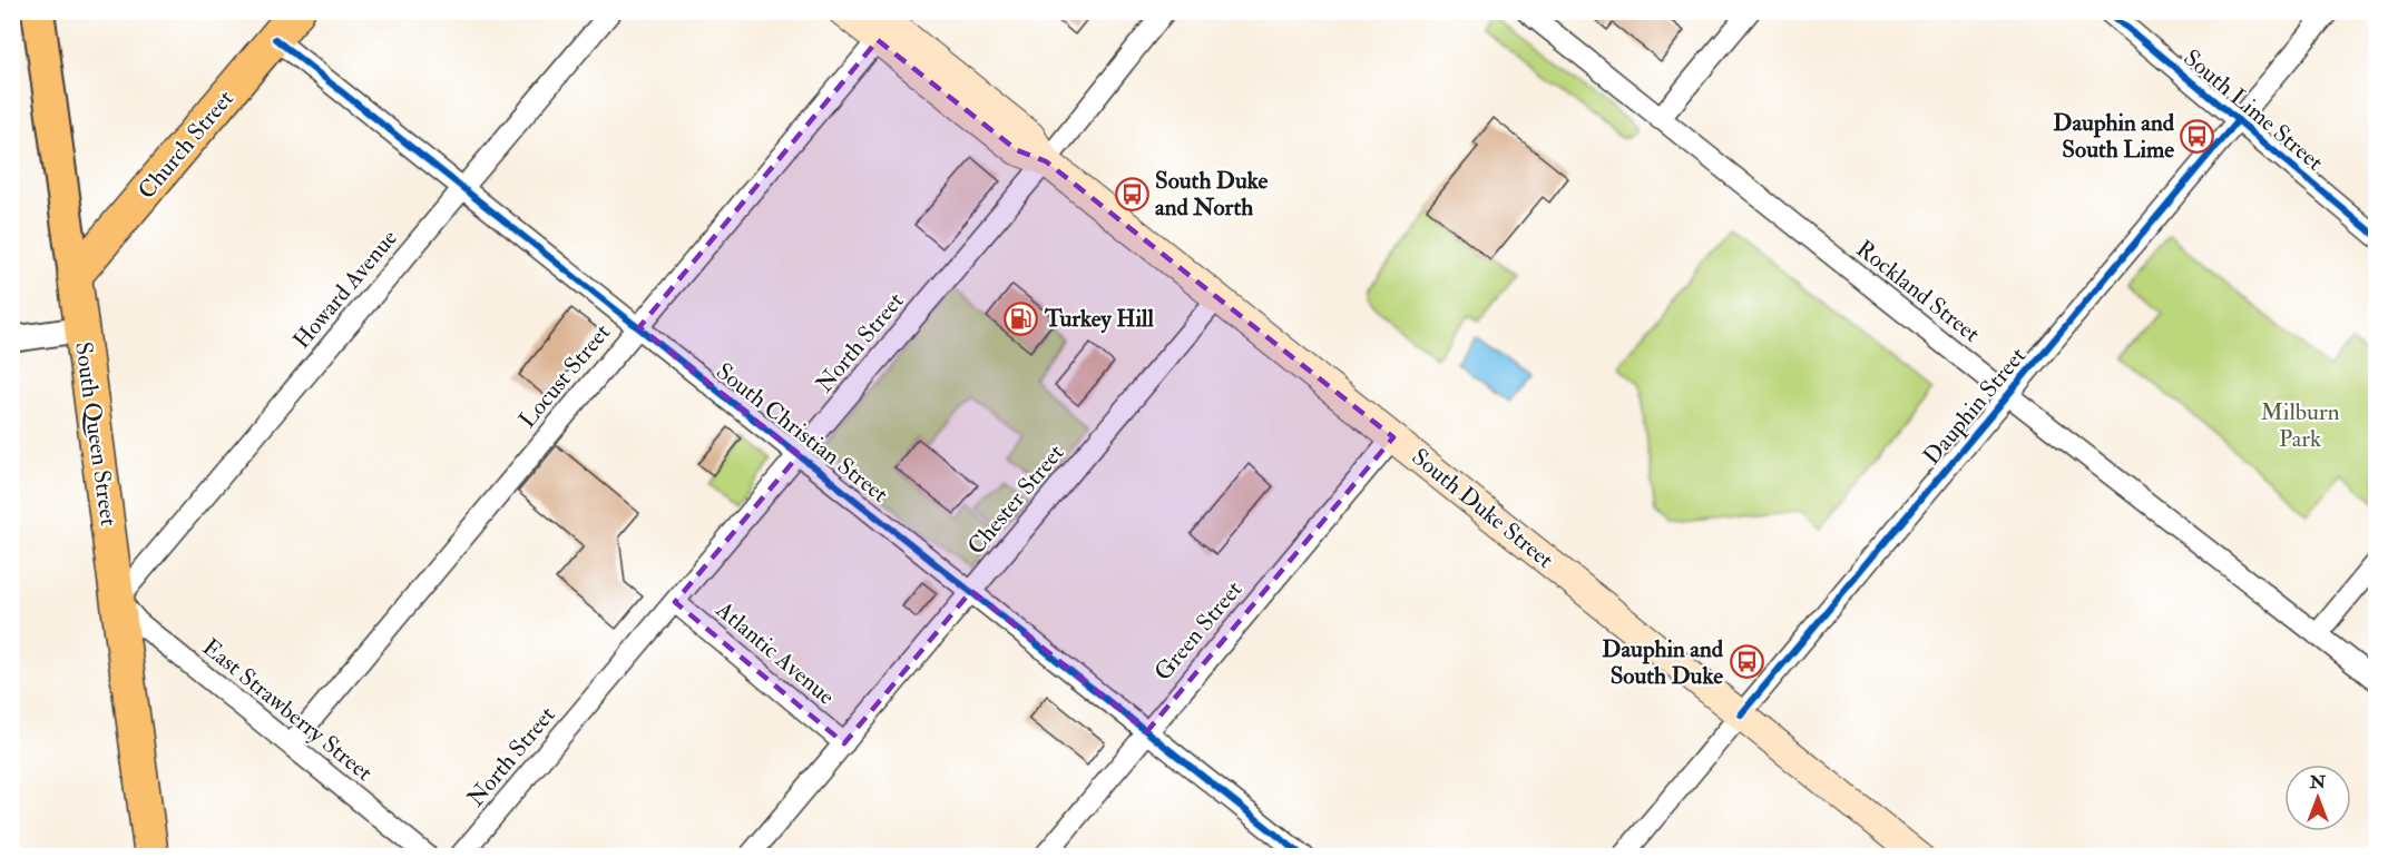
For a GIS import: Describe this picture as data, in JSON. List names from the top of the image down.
{
  "streets": {
    "highway": ["Church Street", "South Queen Street"],
    "main road": ["South Duke Street"],
    "street": [
      "South Lime Street",
      "Howard Avenue",
      "Rockland Street",
      "North Street",
      "Locust Street",
      "Dauphin Street",
      "South Christian Street",
      "Chester Street",
      "Green Street",
      "Atlantic Avenue",
      "East Strawberry Street"
    ]
  },
  "crossings": [
    ["South Lime Street", "Dauphin Street"],
    ["Church Street", "South Christian Street"],
    ["Church Street", "South Queen Street"],
    ["Howard Avenue", "South Christian Street"],
    ["Howard Avenue", "South Queen Street"],
    ["Howard Avenue", "East Strawberry Street"],
    ["Rockland Street", "Dauphin Street"],
    ["North Street", "South Christian Street"],
    ["North Street", "South Duke Street"],
    ["North Street", "Atlantic Avenue"],
    ["Locust Street", "South Christian Street"],
    ["Locust Street", "South Duke Street"],
    ["Locust Street", "East Strawberry Street"],
    ["Dauphin Street", "South Duke Street"],
    ["South Christian Street", "Chester Street"],
    ["South Christian Street", "Green Street"],
    ["South Queen Street", "East Strawberry Street"],
    ["Chester Street", "South Duke Street"],
    ["Chester Street", "Atlantic Avenue"],
    ["South Duke Street", "Green Street"]
  ],
  "parks": ["Milburn Park"],
  "places": {
    "bus stop": ["Dauphin and South Lime", "South Duke and North", "Dauphin and South Duke"],
    "fuel station": ["Turkey Hill"]
  },
  "north": "top"
}
